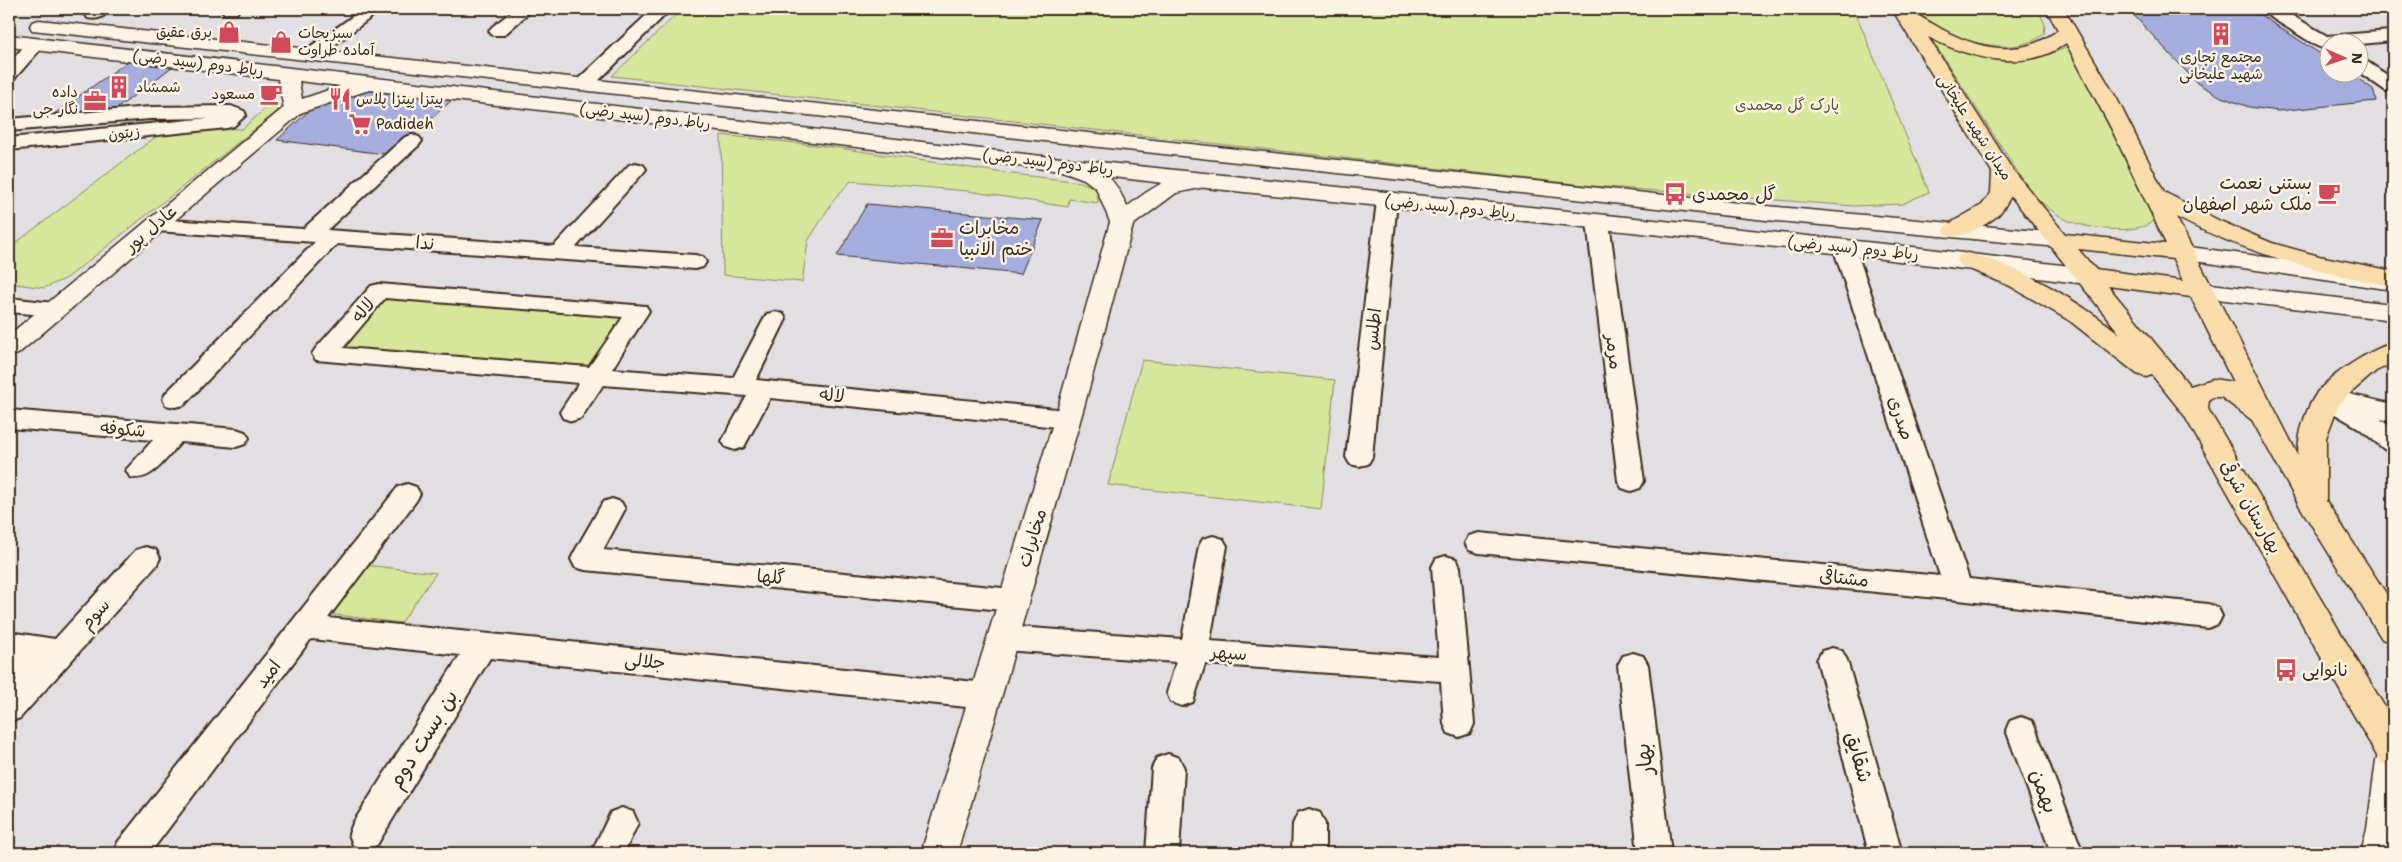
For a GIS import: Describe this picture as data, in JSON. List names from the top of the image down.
{
  "streets": {
    "main road": [
      "رباط دوم (سید رضی)",
      "میدان شهید علیخانی",
      "عادل پور",
      "بهارستان شرقی",
      "مخابرات"
    ],
    "street": [
      "زیتون",
      "ندا",
      "لاله",
      "اطلس",
      "مرمر",
      "صدری",
      "شکوفه",
      "گلها",
      "مشتاقی",
      "سوم",
      "سپهر",
      "جلالی",
      "امید",
      "بن بست دوم",
      "شقایق",
      "بهار",
      "بهمن"
    ]
  },
  "crossings": [
    ["رباط دوم (سید رضی)", "میدان شهید علیخانی"],
    ["رباط دوم (سید رضی)", "اطلس"],
    ["رباط دوم (سید رضی)", "مرمر"],
    ["رباط دوم (سید رضی)", "صدری"],
    ["رباط دوم (سید رضی)", "بهارستان شرقی"],
    ["میدان شهید علیخانی", "بهارستان شرقی"],
    ["عادل پور", "ندا"],
    ["لاله", "مخابرات"],
    ["صدری", "مشتاقی"],
    ["مخابرات", "گلها"],
    ["مخابرات", "سپهر"],
    ["مخابرات", "جلالی"],
    ["جلالی", "امید"],
    ["جلالی", "بن بست دوم"]
  ],
  "parks": ["پارک گل محمدی"],
  "places": {
    "shop": ["برق عقیق", "سبزیجات آماده طراوت"],
    "building": ["مجتمع تجاری شهید علیخانی", "شمشاد"],
    "cafe": ["مسعود", "بستنی نعمت ملک شهر اصفهان"],
    "restaurant": ["پیتزا پیتزا پلاس"],
    "office": ["داده نگار جی", "مخابرات ختم الانبیا"],
    "supermarket": ["Padideh"],
    "bus stop": ["گل محمدی", "نانوایی"]
  },
  "north": "right"
}
